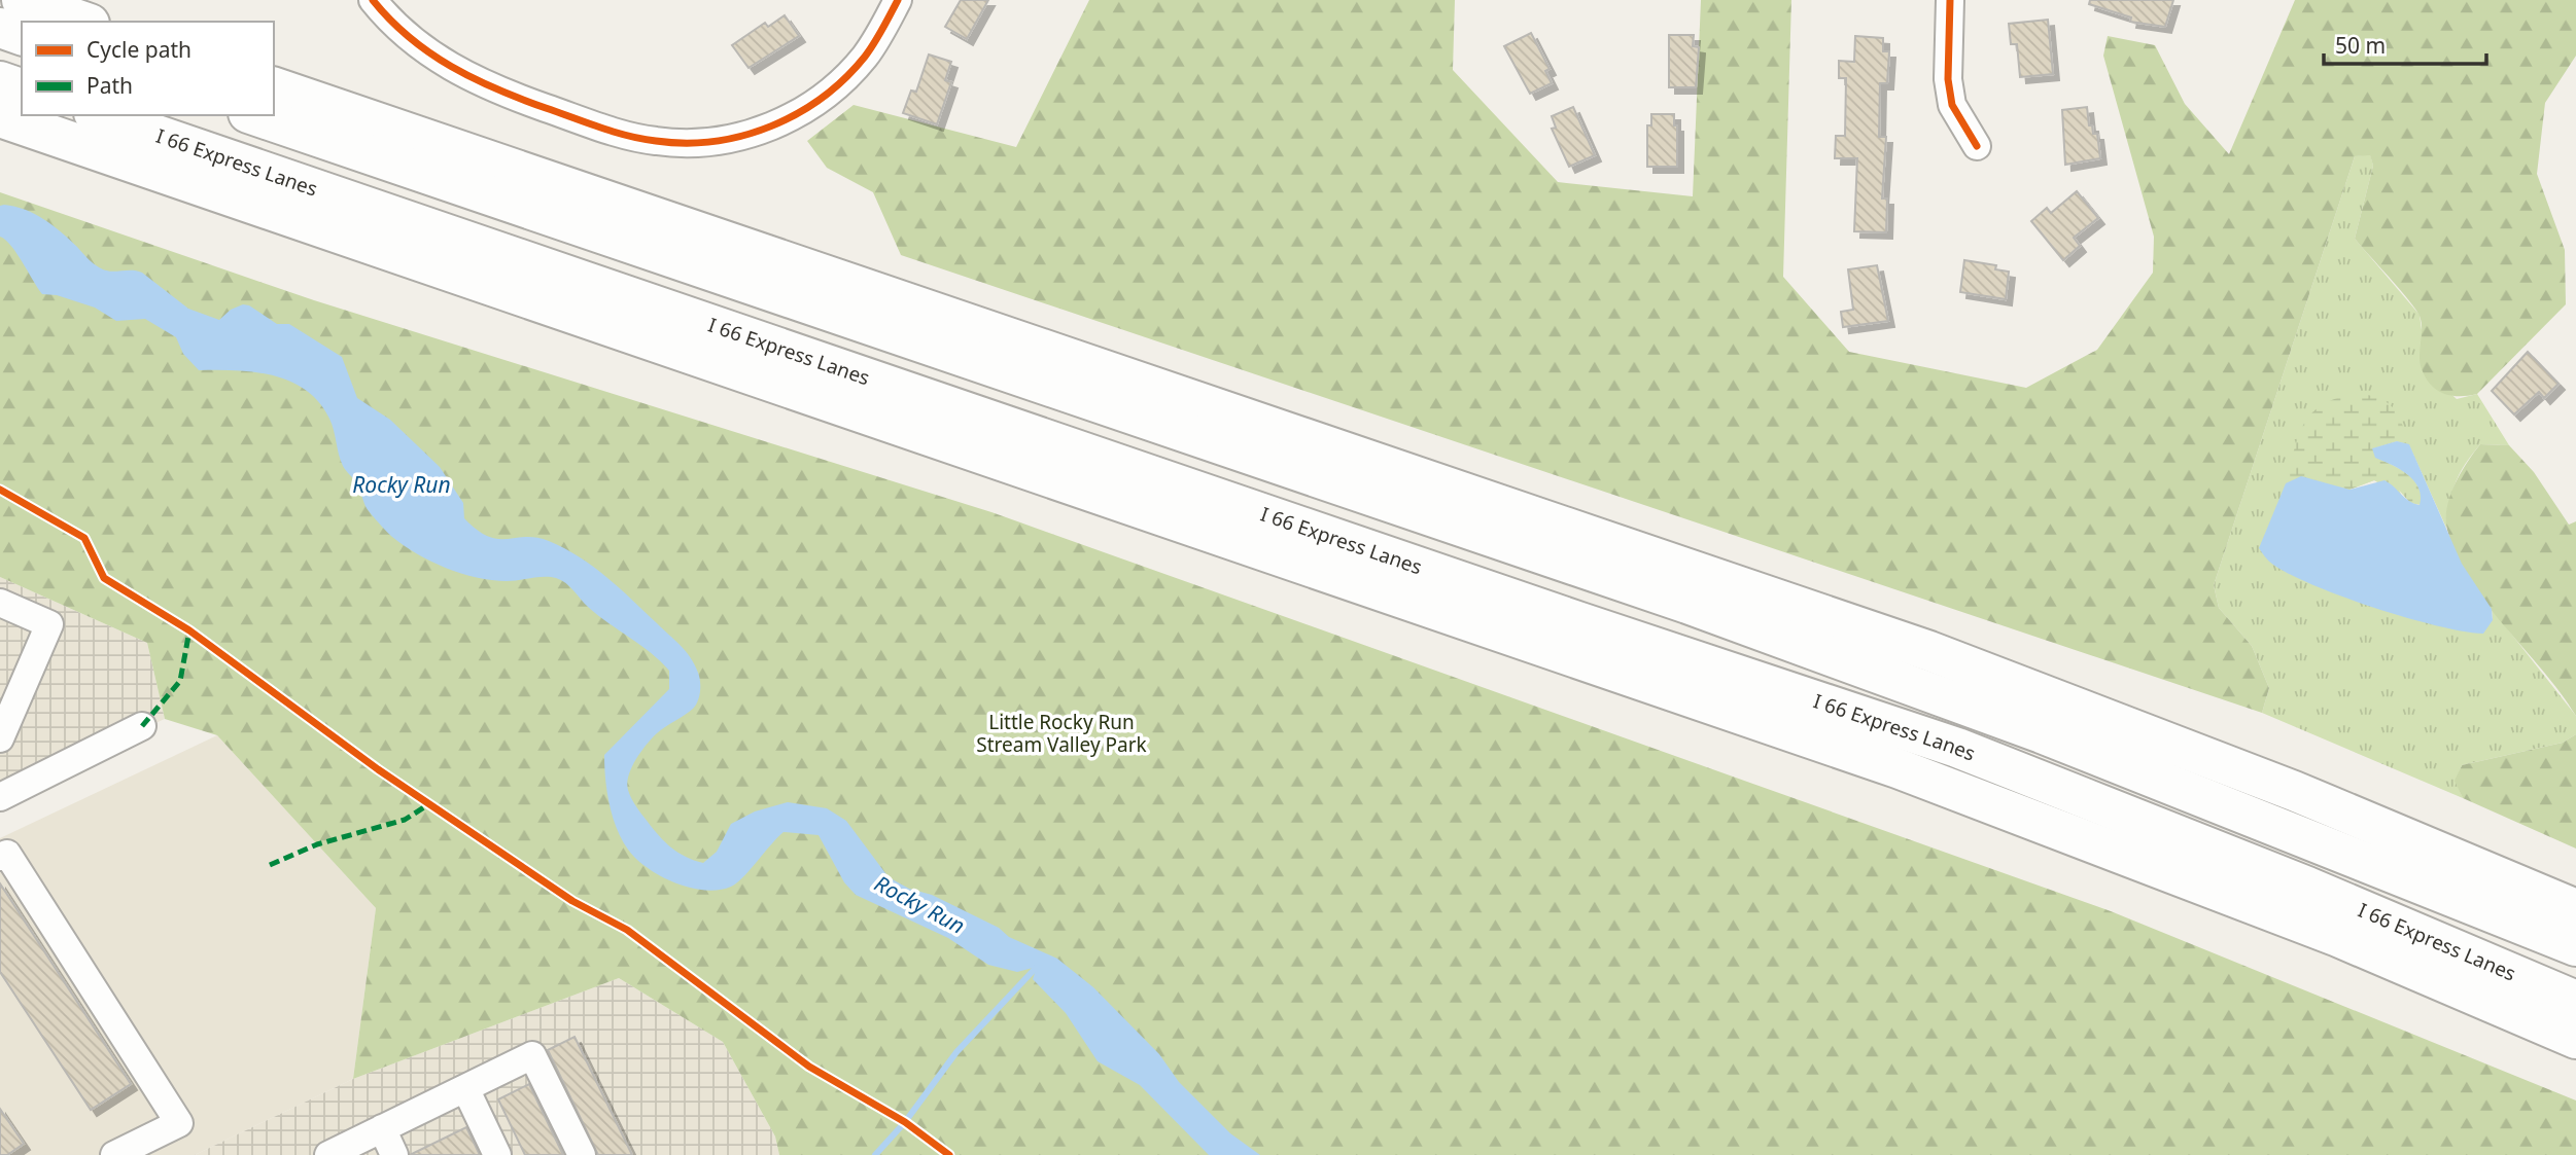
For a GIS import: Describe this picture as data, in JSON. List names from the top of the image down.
{
  "streets": {
    "highway": ["I 66 Express Lanes"]
  },
  "water": ["Rocky Run"],
  "parks": ["Little Rocky Run Stream Valley Park"],
  "legend": ["Cycle path", "Path"],
  "scale_bar": "50 m"
}
